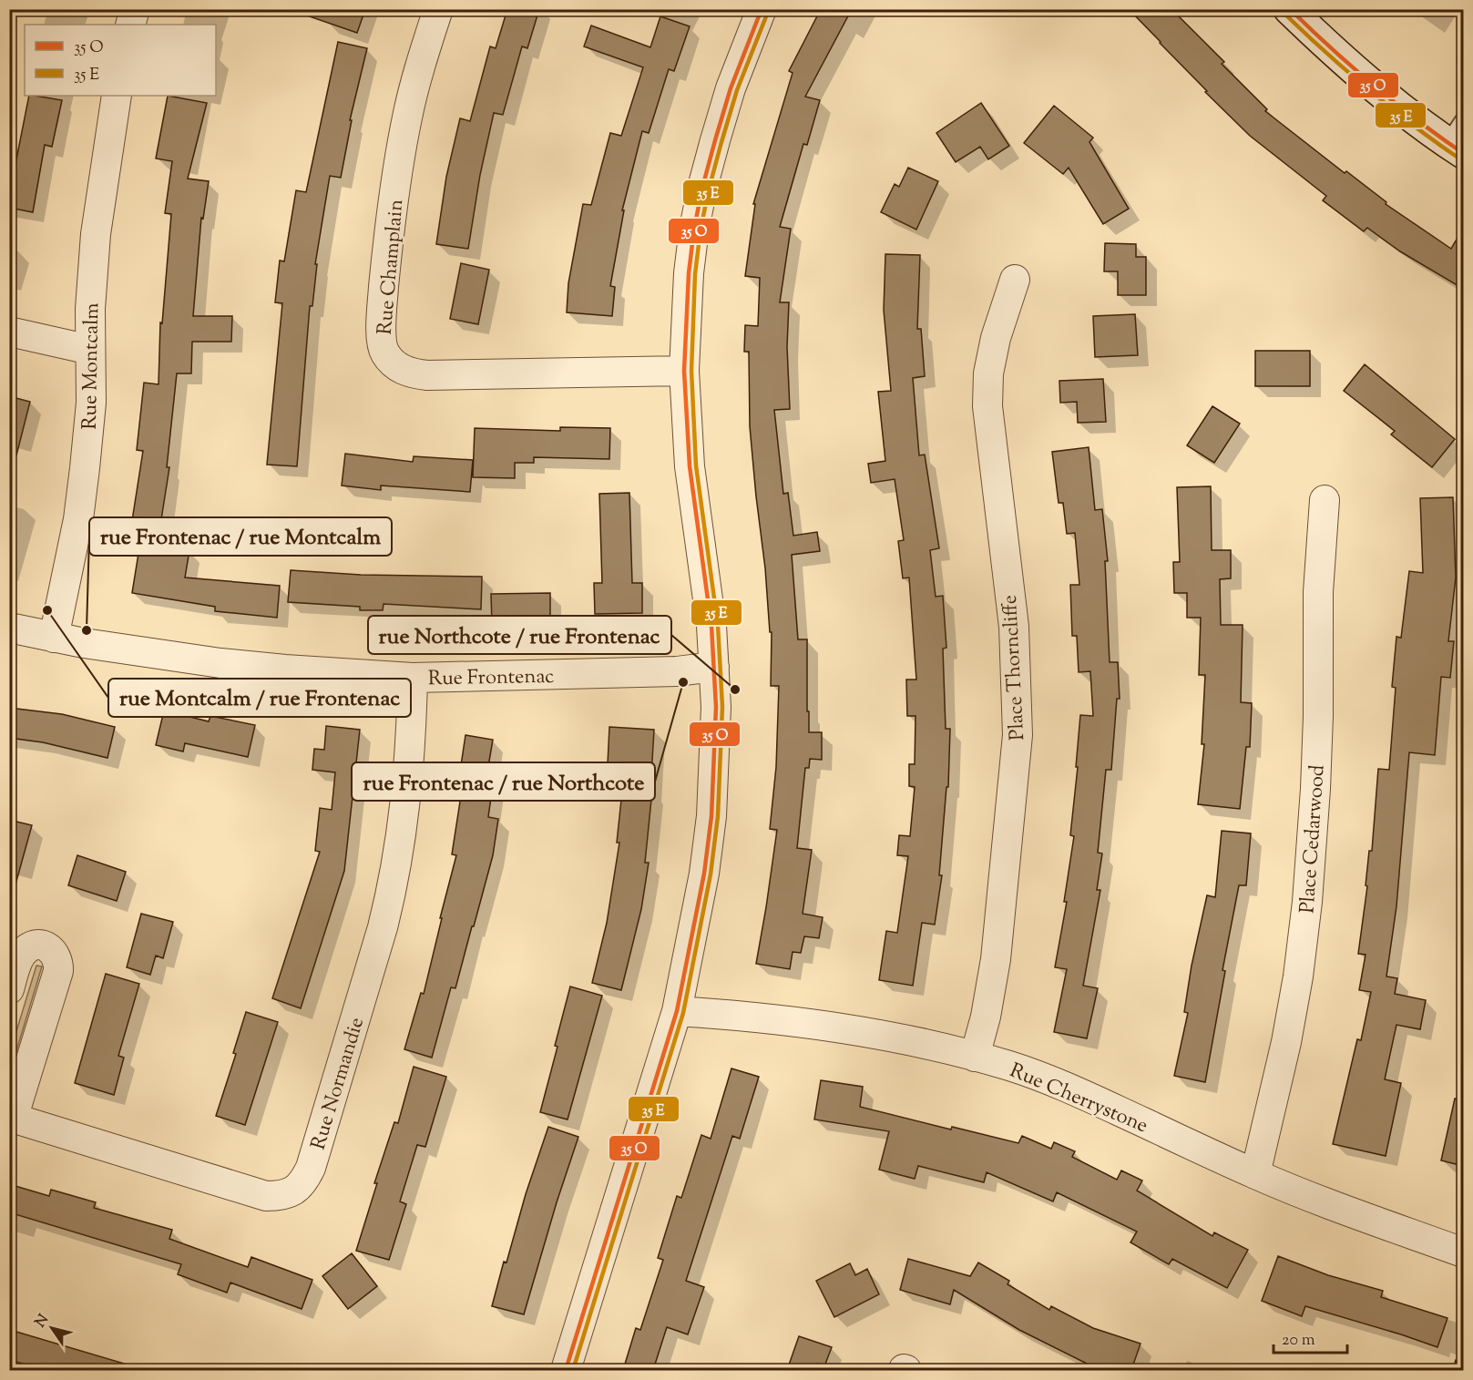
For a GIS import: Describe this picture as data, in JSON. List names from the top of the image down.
{
  "streets": {
    "street": [
      "Rue Champlain",
      "Rue Montcalm",
      "Place Thorncliffe",
      "Rue Frontenac",
      "Place Cedarwood",
      "Rue Normandie",
      "Rue Cherrystone"
    ]
  },
  "crossings": [
    ["Rue Montcalm", "Rue Frontenac"],
    ["Place Thorncliffe", "Rue Cherrystone"],
    ["Rue Frontenac", "Rue Normandie"],
    ["Place Cedarwood", "Rue Cherrystone"]
  ],
  "places": [
    "rue Montcalm / rue Frontenac",
    "rue Frontenac / rue Montcalm",
    "rue Frontenac / rue Northcote",
    "rue Northcote / rue Frontenac"
  ],
  "legend": ["35 O", "35 E"],
  "scale_bar": "20 m",
  "north": "top left"
}
